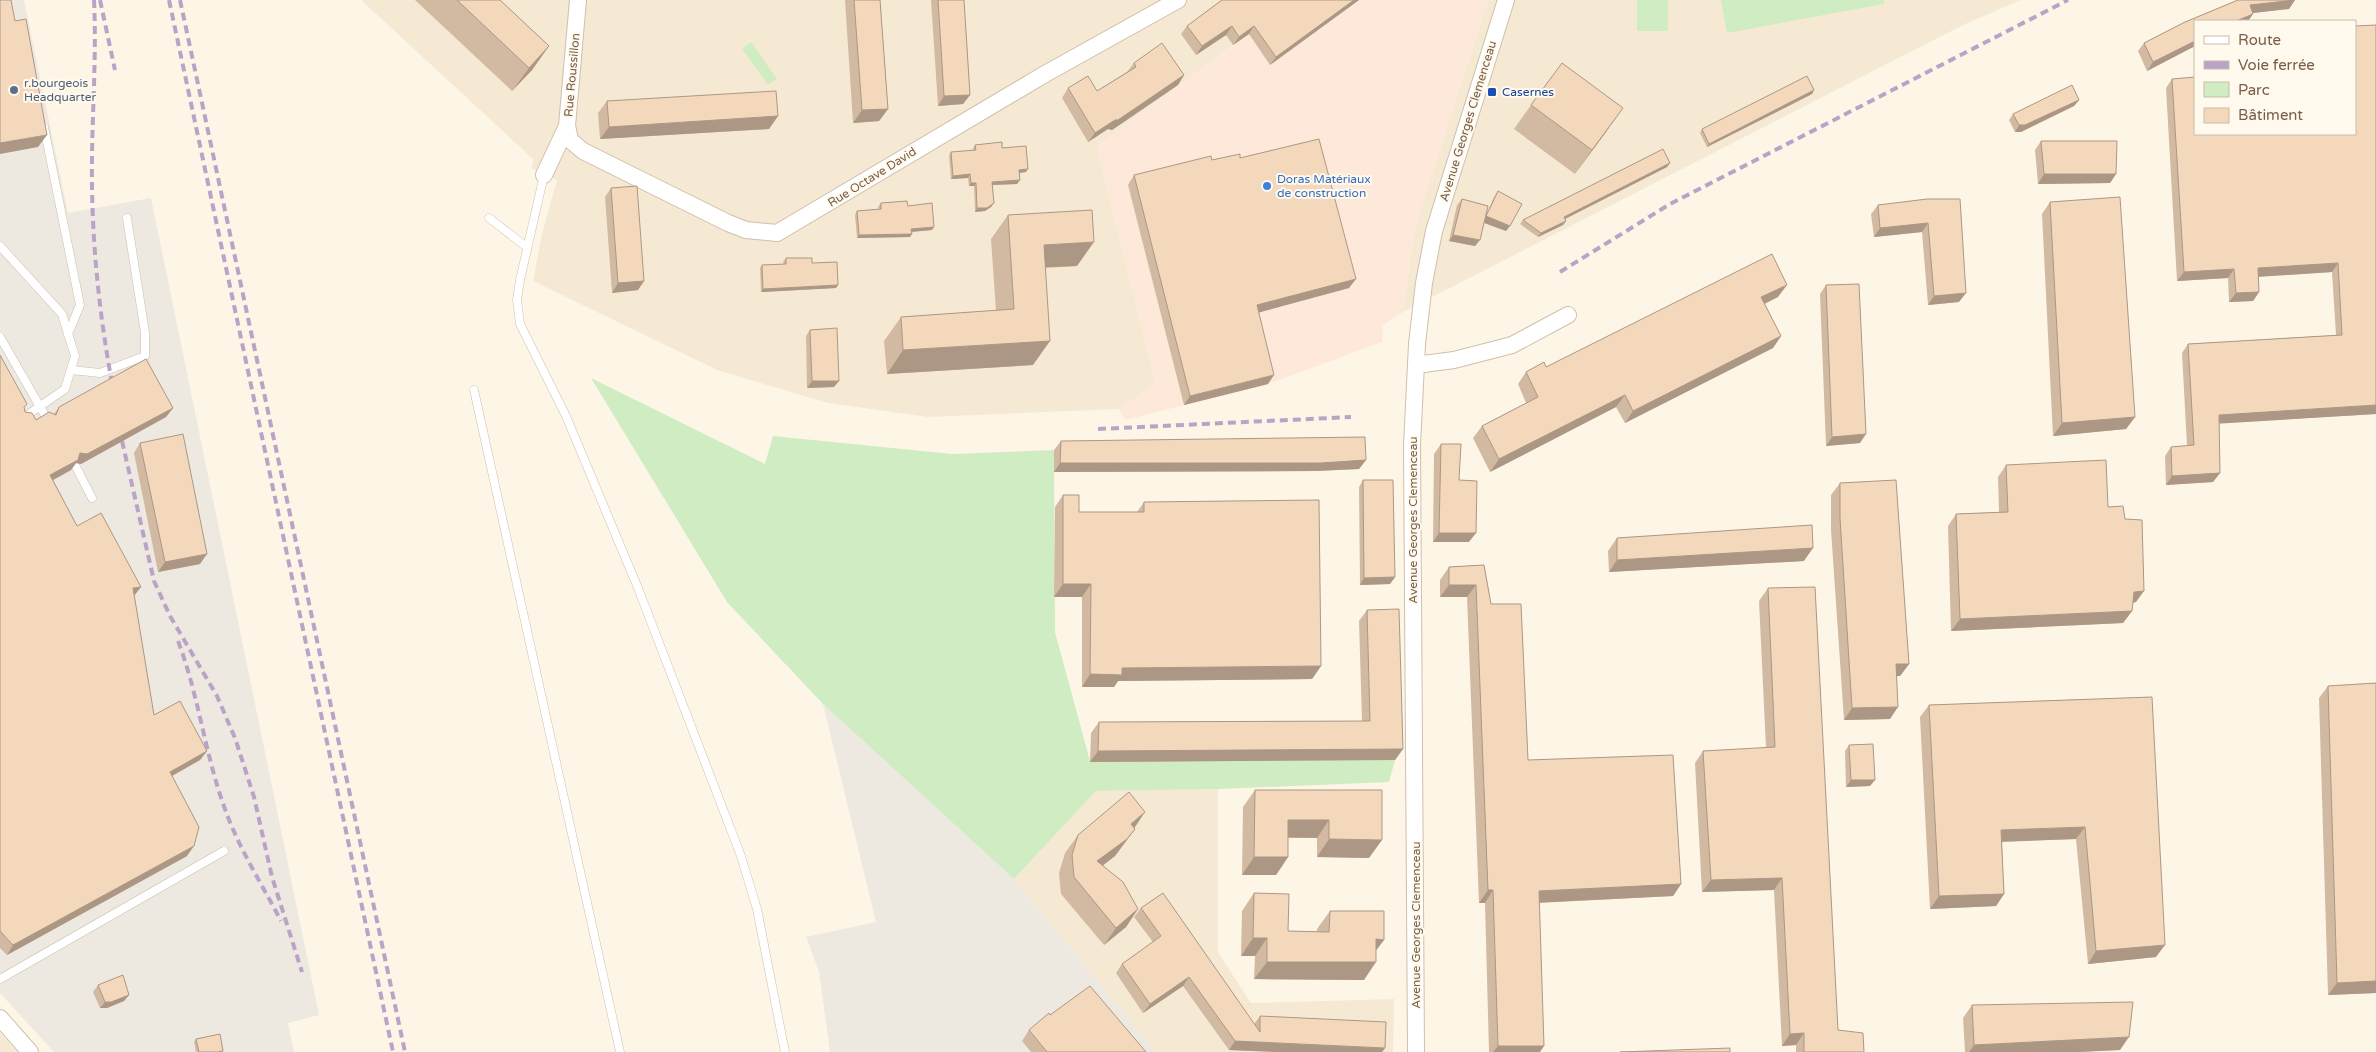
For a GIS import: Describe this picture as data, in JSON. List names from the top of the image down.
{
  "streets": {
    "street": ["Rue Roussillon", "Avenue Georges Clemenceau", "Rue Octave David"]
  },
  "crossings": [
    ["Rue Roussillon", "Rue Octave David"]
  ],
  "places": {
    "other": ["r.bourgeois Headquarter", "Doras Matériaux de construction"],
    "transit": ["Casernes"]
  },
  "legend": [
    "Route",
    "Voie ferrée",
    "Parc",
    "Bâtiment"
  ]
}
